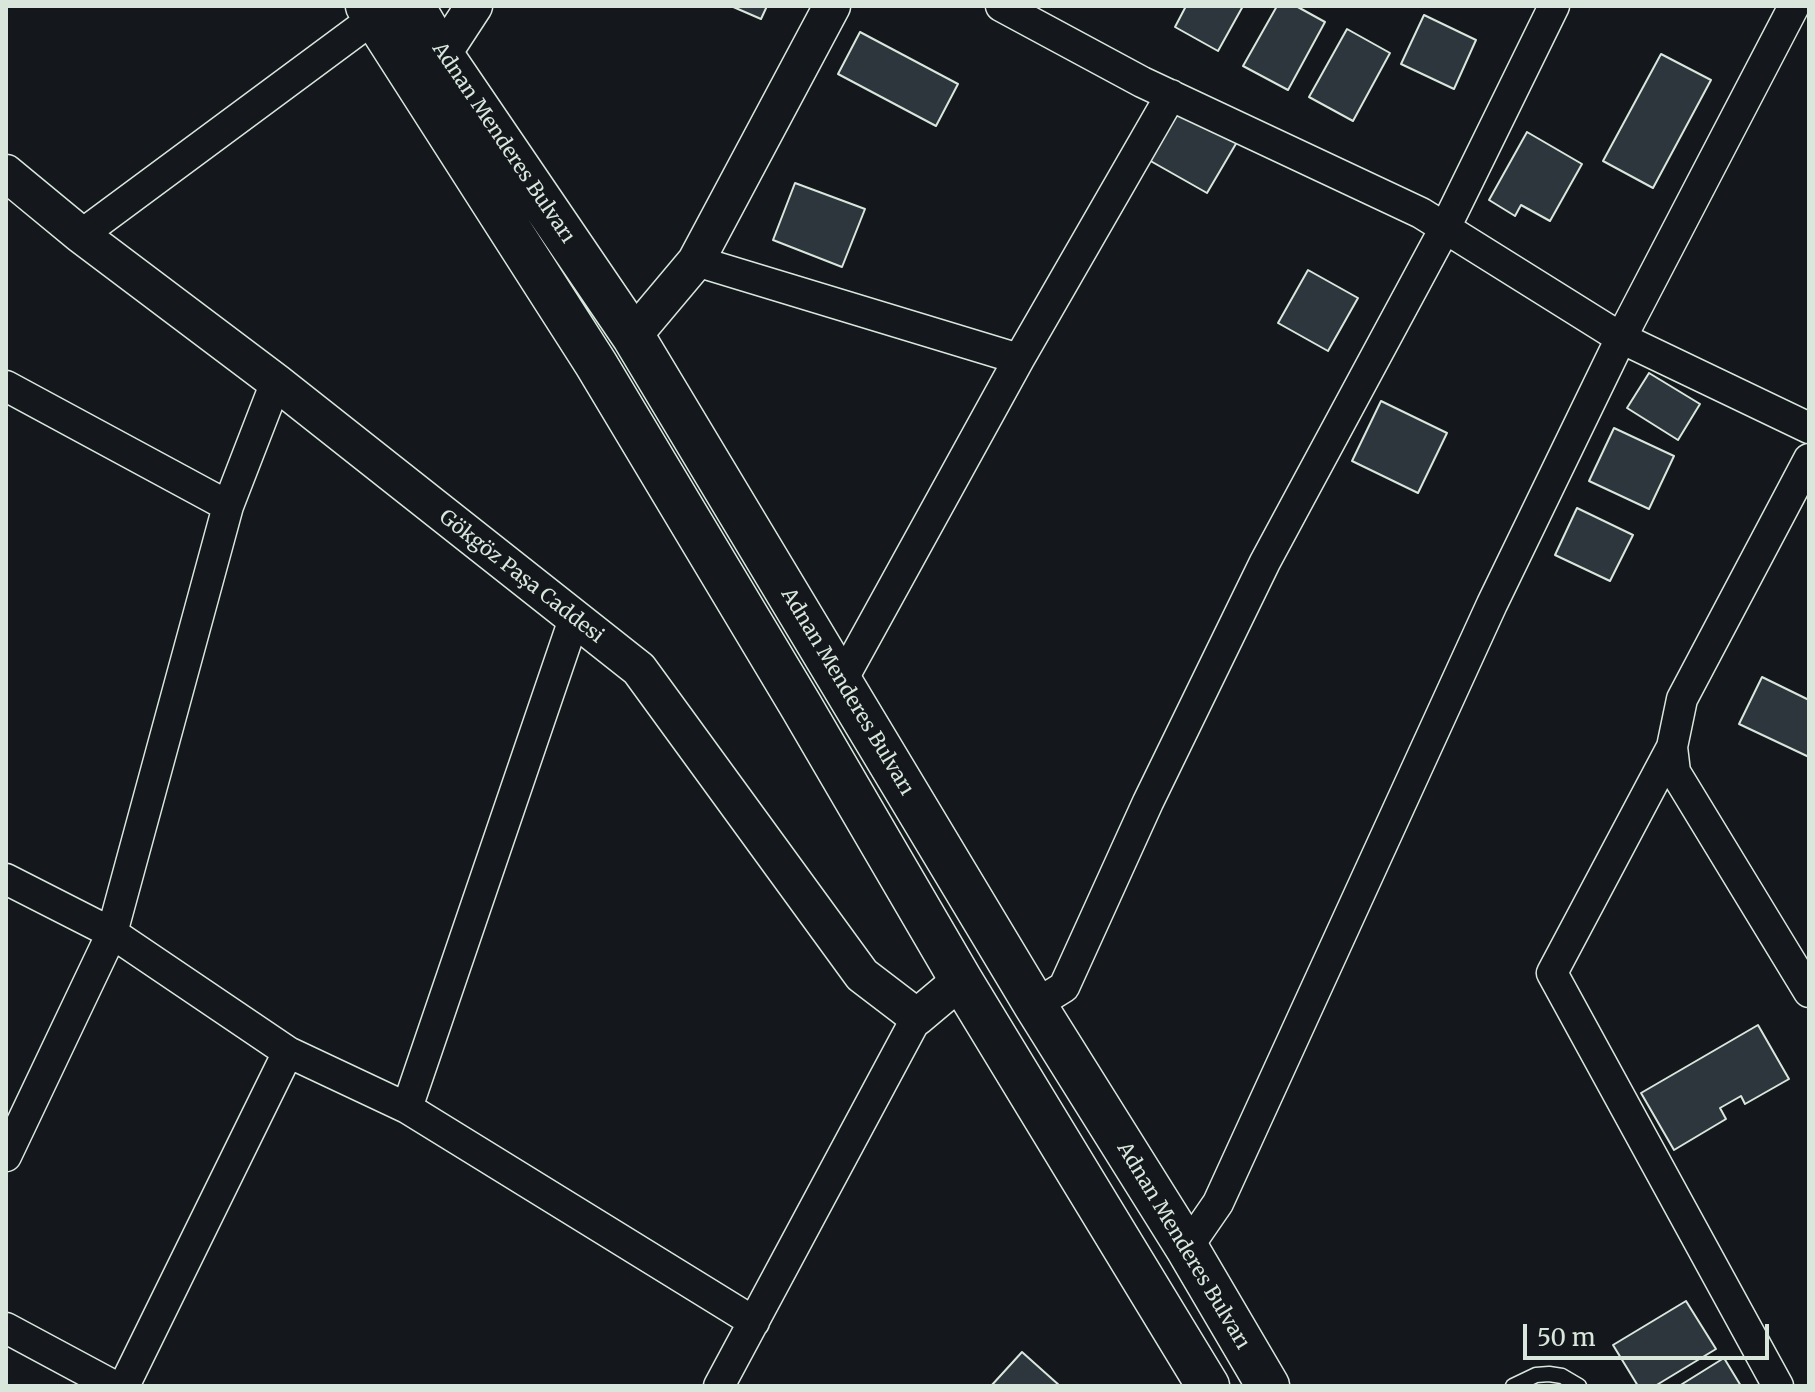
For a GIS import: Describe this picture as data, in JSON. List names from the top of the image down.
{
  "streets": {
    "main road": ["Adnan Menderes Bulvarı"],
    "street": ["Gökgöz Paşa Caddesi"]
  },
  "scale_bar": "50 m"
}
